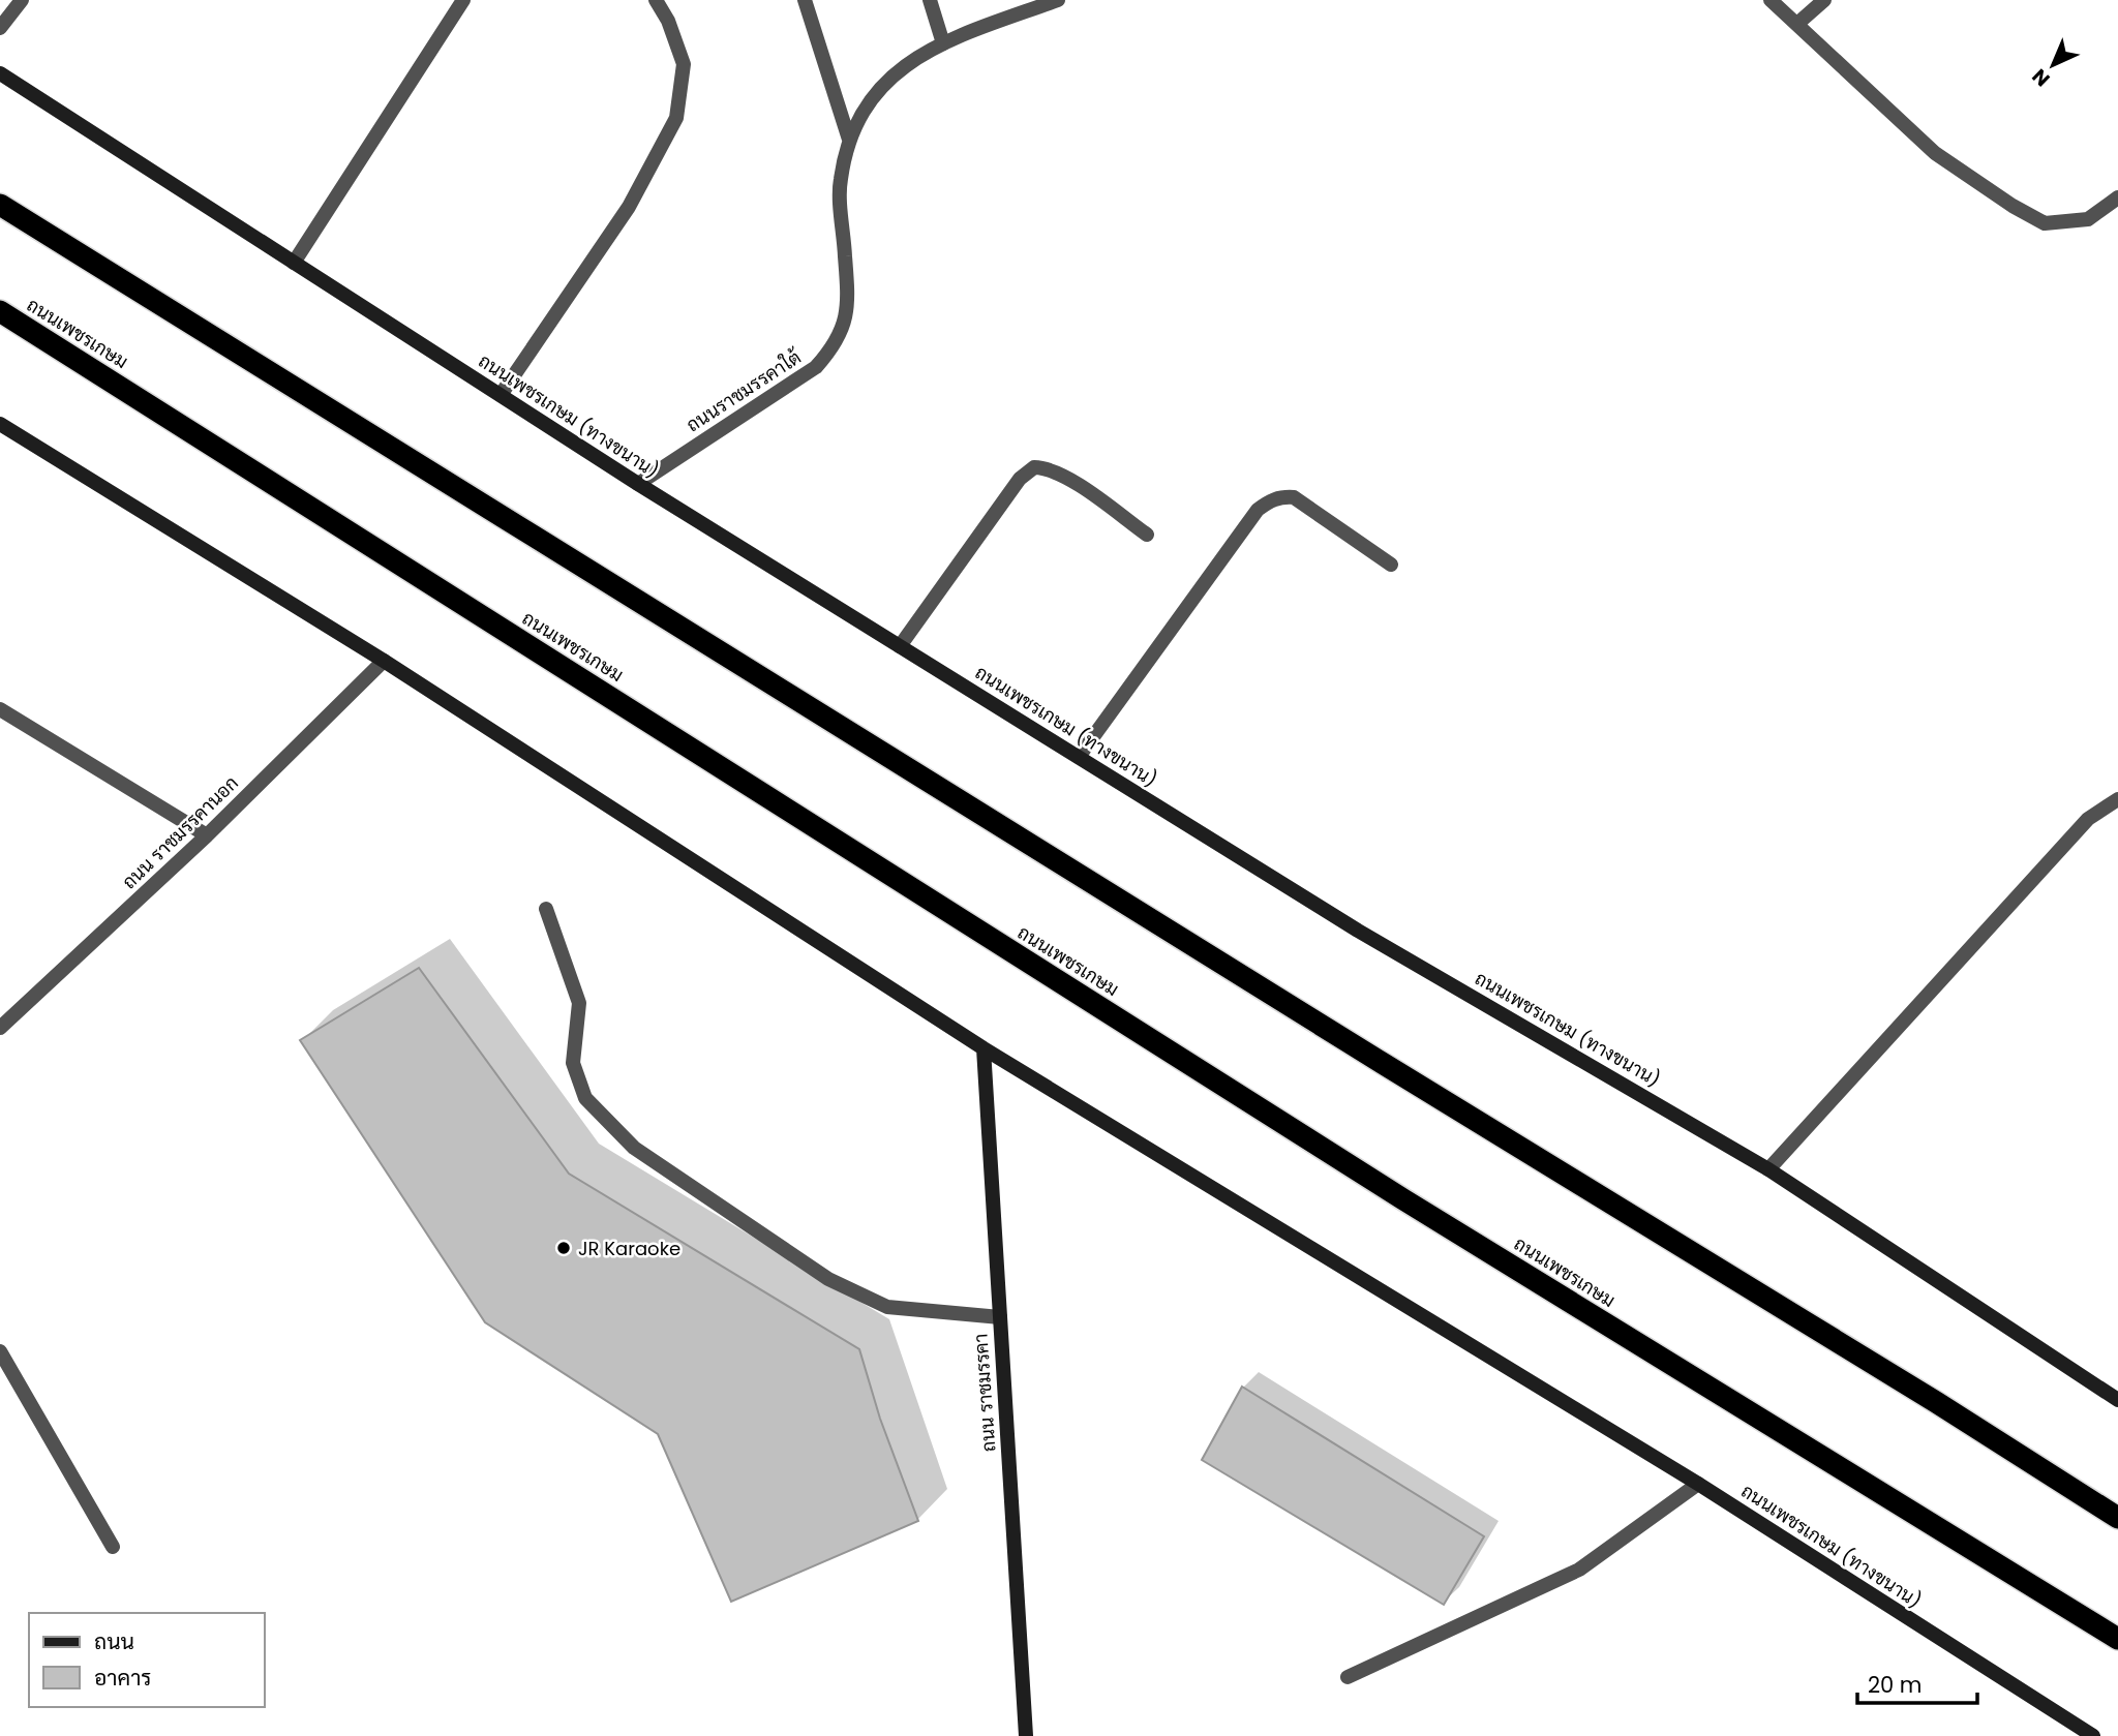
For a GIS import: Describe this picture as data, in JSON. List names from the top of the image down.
{
  "streets": {
    "highway": ["ถนนเพชรเกษม"],
    "main road": ["ถนนเพชรเกษม (ทางขนาน)", "ถนน ราชมรรคา"],
    "street": ["ถนนราชมรรคาใต้", "ถนน ราชมรรคานอก"]
  },
  "crossings": [
    ["ถนนราชมรรคาใต้", "ถนนเพชรเกษม (ทางขนาน)"],
    ["ถนนเพชรเกษม (ทางขนาน)", "ถนน ราชมรรคานอก"],
    ["ถนนเพชรเกษม (ทางขนาน)", "ถนน ราชมรรคา"]
  ],
  "places": ["JR Karaoke"],
  "legend": ["ถนน", "อาคาร"],
  "scale_bar": "20 m",
  "north": "bottom left"
}
